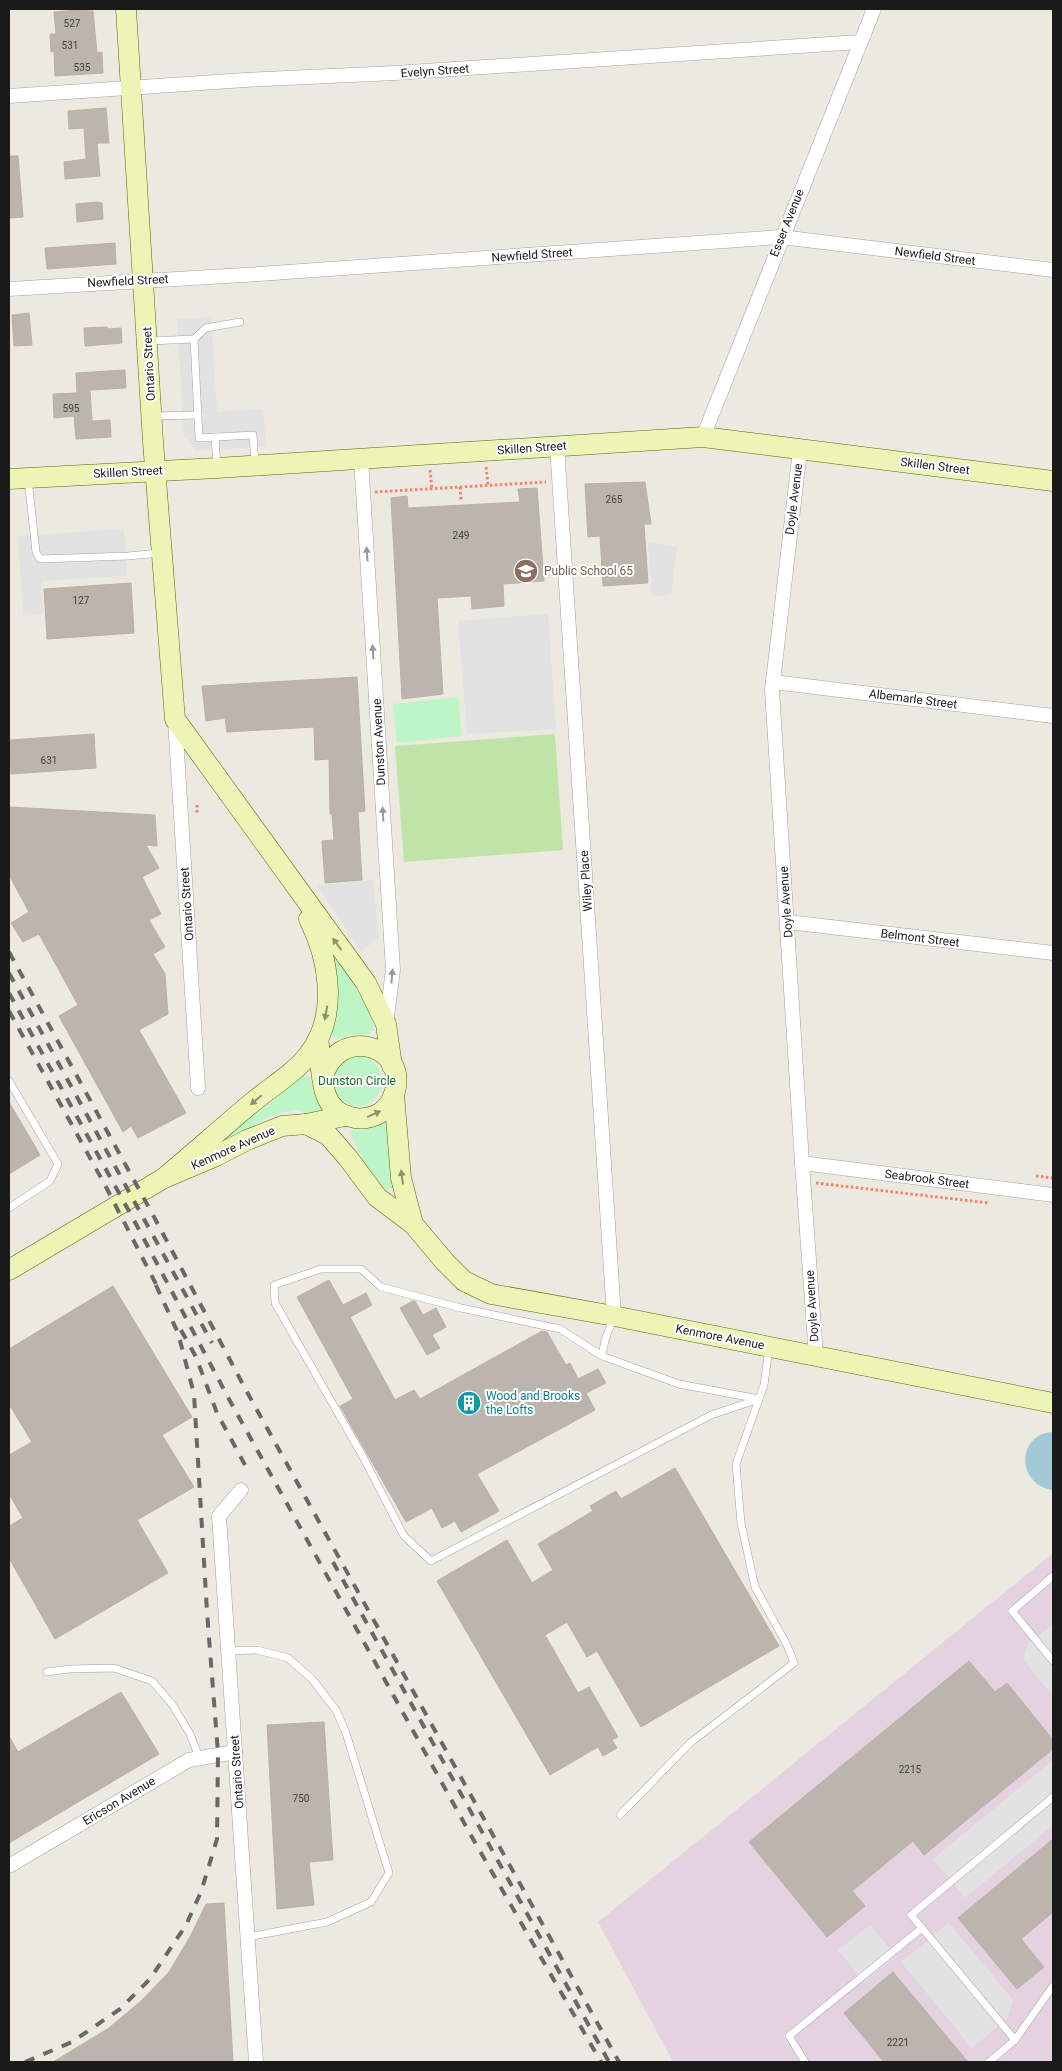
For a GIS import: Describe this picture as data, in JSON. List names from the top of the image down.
{
  "streets": {
    "street": [
      "Evelyn Street",
      "Esser Avenue",
      "Newfield Street",
      "Ontario Street",
      "Skillen Street",
      "Doyle Avenue",
      "Albemarle Street",
      "Dunston Avenue",
      "Wiley Place",
      "Belmont Street",
      "Kenmore Avenue",
      "Seabrook Street",
      "Ericson Avenue"
    ]
  },
  "crossings": [
    ["Evelyn Street", "Esser Avenue"],
    ["Evelyn Street", "Ontario Street"],
    ["Esser Avenue", "Newfield Street"],
    ["Esser Avenue", "Skillen Street"],
    ["Newfield Street", "Ontario Street"],
    ["Ontario Street", "Skillen Street"],
    ["Ontario Street", "Ericson Avenue"],
    ["Skillen Street", "Doyle Avenue"],
    ["Skillen Street", "Dunston Avenue"],
    ["Skillen Street", "Wiley Place"],
    ["Doyle Avenue", "Albemarle Street"],
    ["Doyle Avenue", "Belmont Street"],
    ["Doyle Avenue", "Kenmore Avenue"],
    ["Doyle Avenue", "Seabrook Street"],
    ["Wiley Place", "Kenmore Avenue"]
  ],
  "one_way": ["Dunston Avenue"],
  "parks": ["Dunston Circle"],
  "places": {
    "school or university": ["Public School 65"],
    "building": ["Wood and Brooks the Lofts"]
  },
  "house_numbers": [
    "527",
    "531",
    "535",
    "595",
    "265",
    "249",
    "127",
    "631",
    "2215",
    "750",
    "2221"
  ]
}
